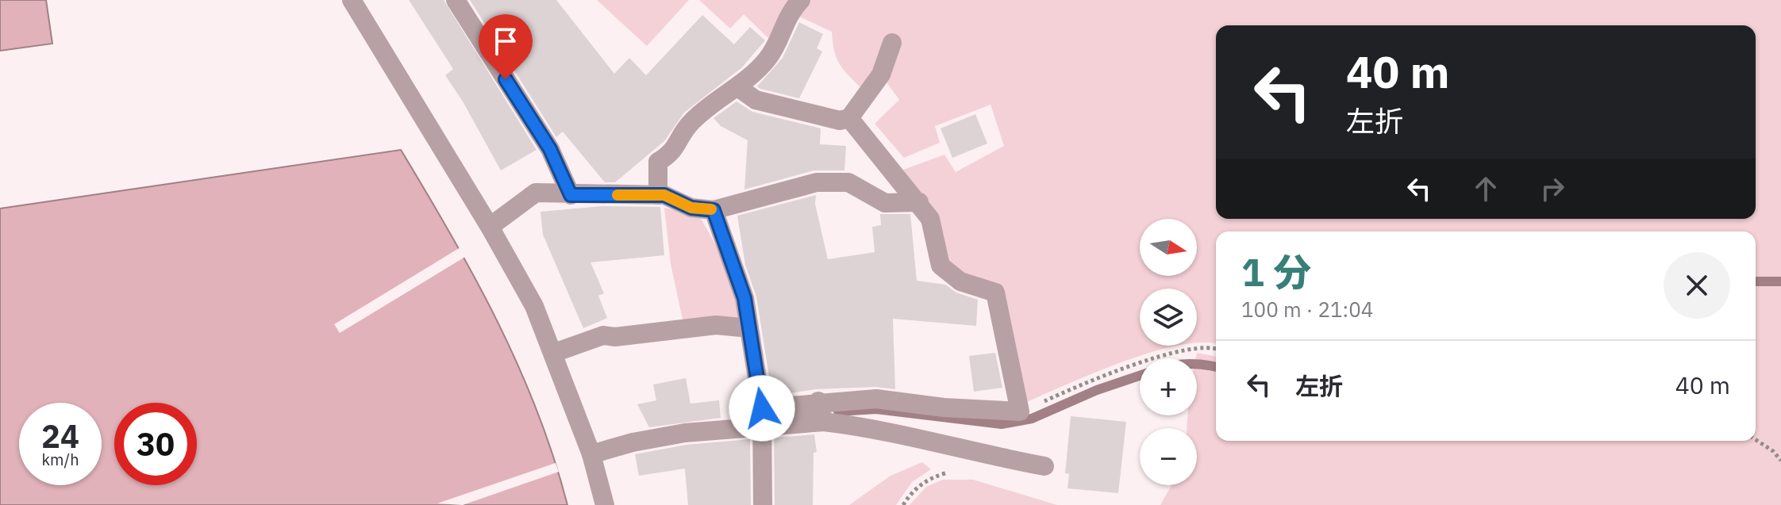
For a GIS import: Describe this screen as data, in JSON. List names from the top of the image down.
{
  "north": "right",
  "page": {
    "turn": ["40 m", "左折"],
    "map_buttons": ["+", "−"],
    "heading": ["1 分", "100 m · 21:04"],
    "list": [
      {
        "name": "左折",
        "value": "40 m"
      }
    ],
    "speed": "24 km/h",
    "limit": "30"
  }
}
